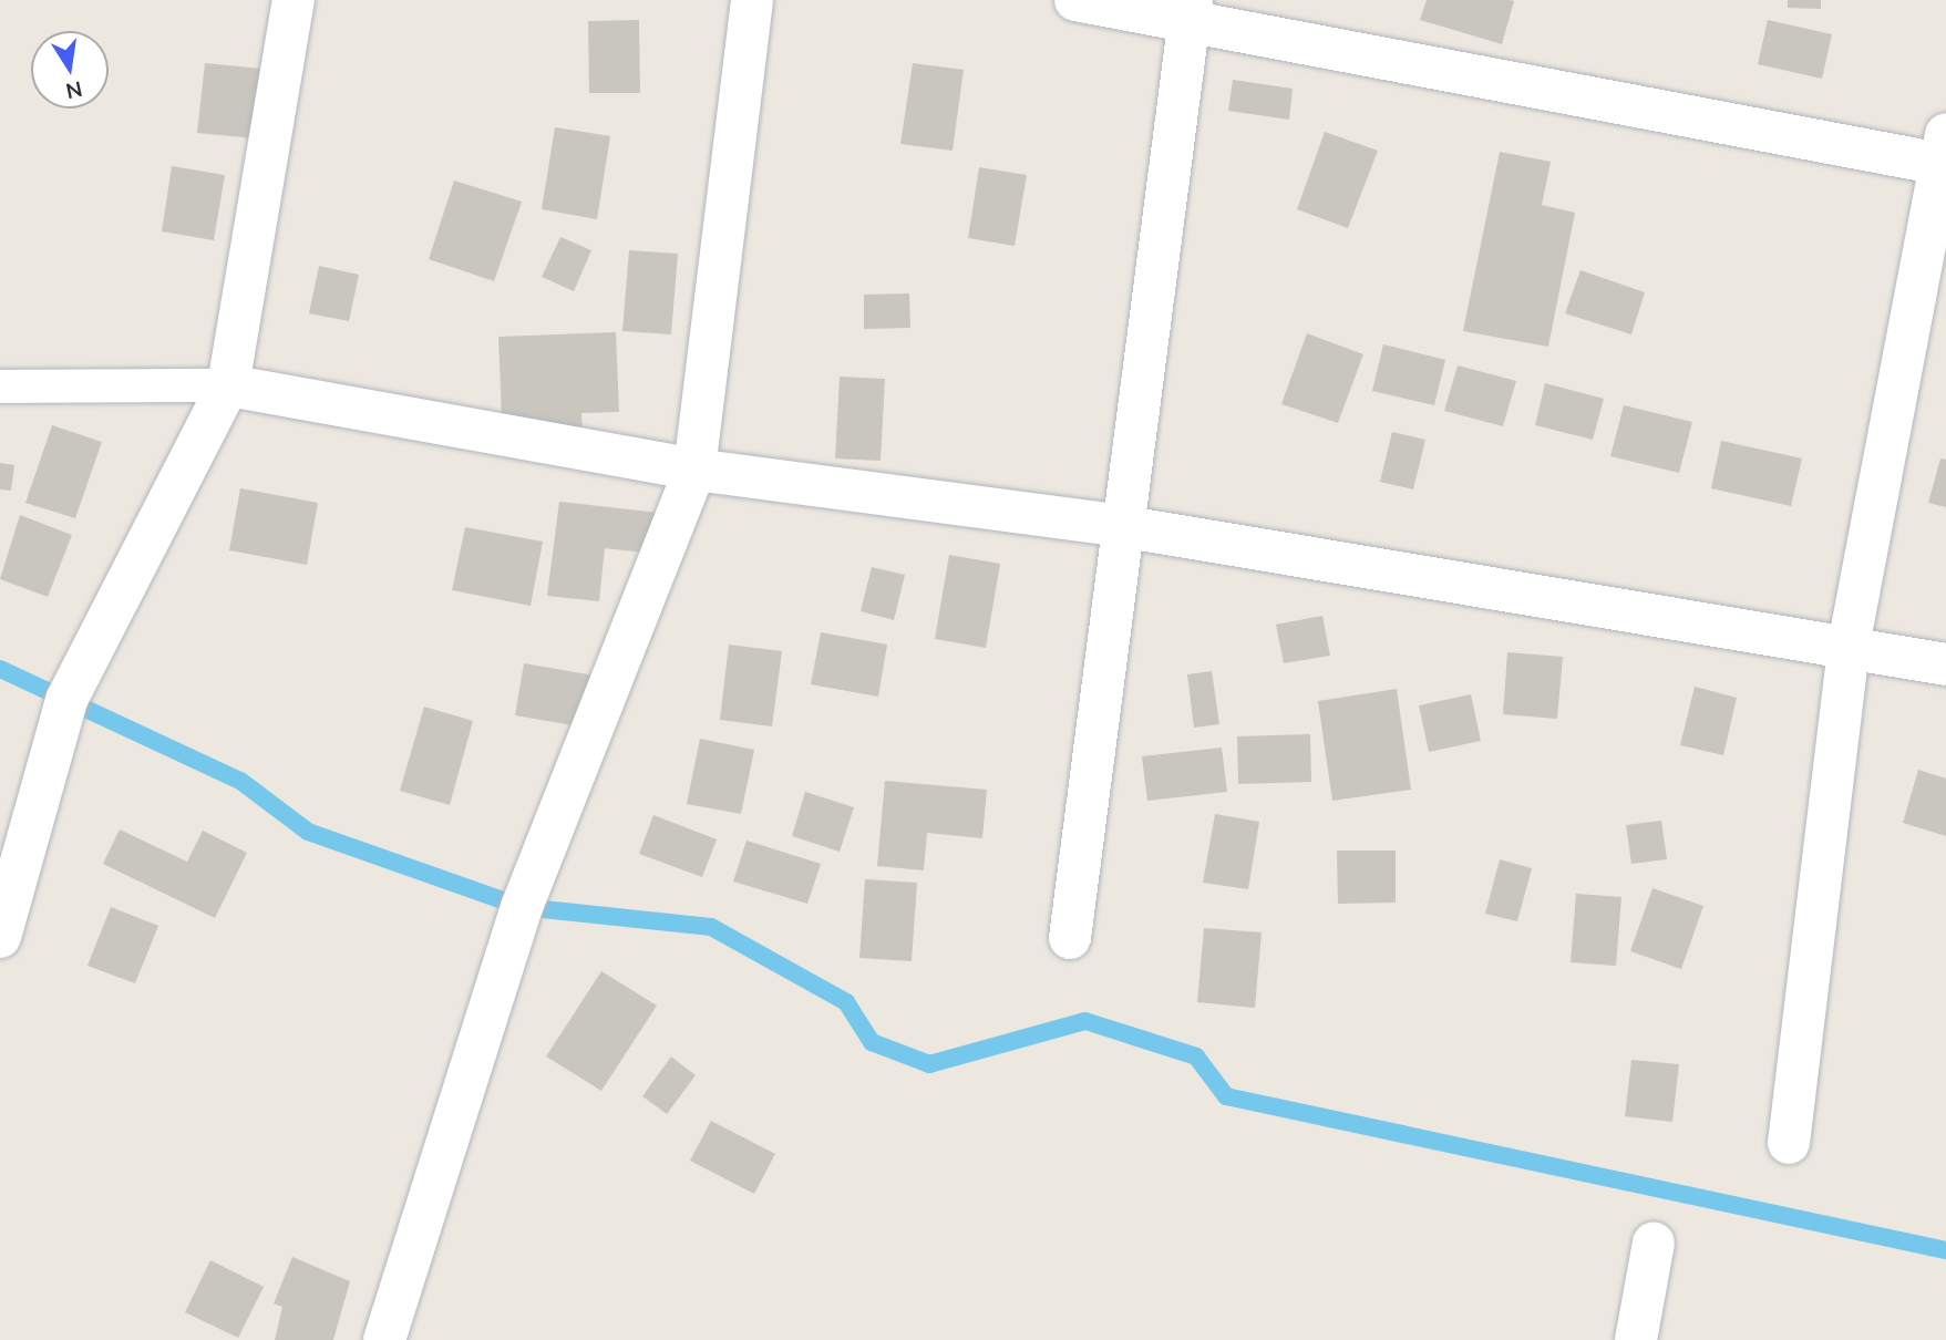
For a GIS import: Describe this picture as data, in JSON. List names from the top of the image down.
{
  "north": "bottom"
}
